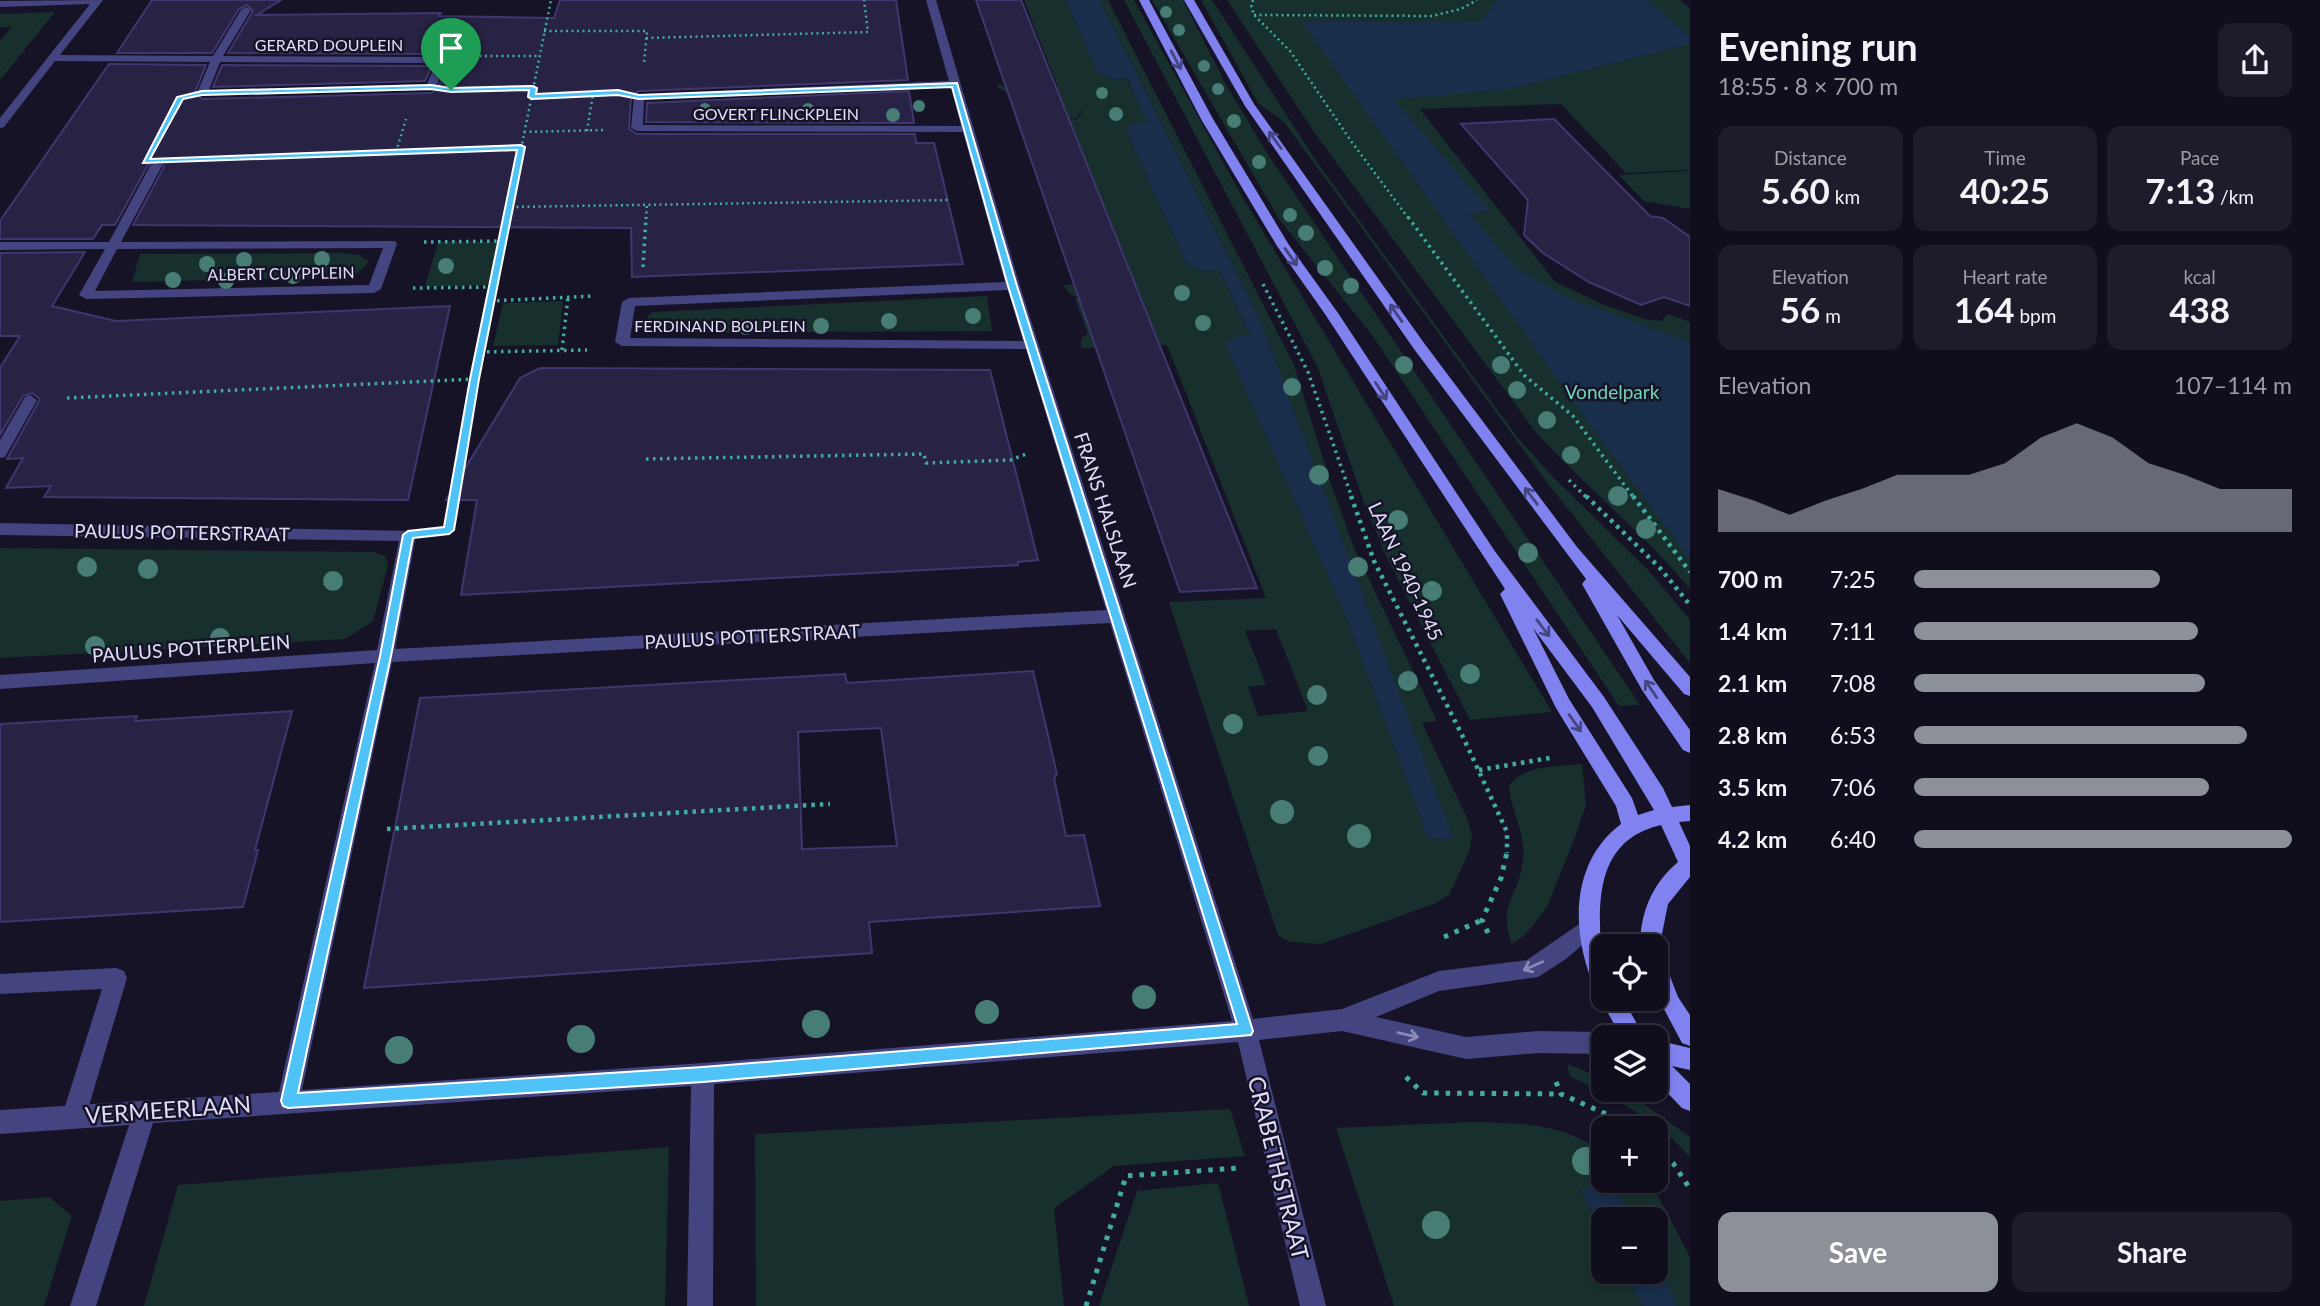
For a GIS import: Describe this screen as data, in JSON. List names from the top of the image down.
{
  "streets": {
    "street": [
      "GERARD DOUPLEIN",
      "GOVERT FLINCKPLEIN",
      "ALBERT CUYPPLEIN",
      "FERDINAND BOLPLEIN",
      "FRANS HALSLAAN",
      "PAULUS POTTERSTRAAT",
      "PAULUS POTTERPLEIN",
      "VERMEERLAAN",
      "CRABETHSTRAAT"
    ],
    "path": ["LAAN 1940-1945"]
  },
  "crossings": [
    ["GOVERT FLINCKPLEIN", "FRANS HALSLAAN"],
    ["FERDINAND BOLPLEIN", "FRANS HALSLAAN"],
    ["FRANS HALSLAAN", "PAULUS POTTERSTRAAT"],
    ["FRANS HALSLAAN", "VERMEERLAAN"],
    ["FRANS HALSLAAN", "CRABETHSTRAAT"],
    ["PAULUS POTTERSTRAAT", "PAULUS POTTERPLEIN"],
    ["LAAN 1940-1945", "VERMEERLAAN"],
    ["VERMEERLAAN", "CRABETHSTRAAT"]
  ],
  "parks": ["Vondelpark"],
  "page": {
    "heading": ["Evening run", "18:55 · 8 × 700 m"],
    "stats": [
      ["Distance", "5.60 km"],
      ["Time", "40:25"],
      ["Pace", "7:13 /km"],
      ["Elevation", "56 m"],
      ["Heart rate", "164 bpm"],
      ["kcal", "438"]
    ],
    "chart": ["Elevation", "107–114 m"],
    "list": [
      {
        "name": "700 m",
        "note": "7:25"
      },
      {
        "name": "1.4 km",
        "note": "7:11"
      },
      {
        "name": "2.1 km",
        "note": "7:08"
      },
      {
        "name": "2.8 km",
        "note": "6:53"
      },
      {
        "name": "3.5 km",
        "note": "7:06"
      },
      {
        "name": "4.2 km",
        "note": "6:40"
      }
    ],
    "map_buttons": ["+", "−"],
    "buttons": ["Save", "Share"]
  }
}
